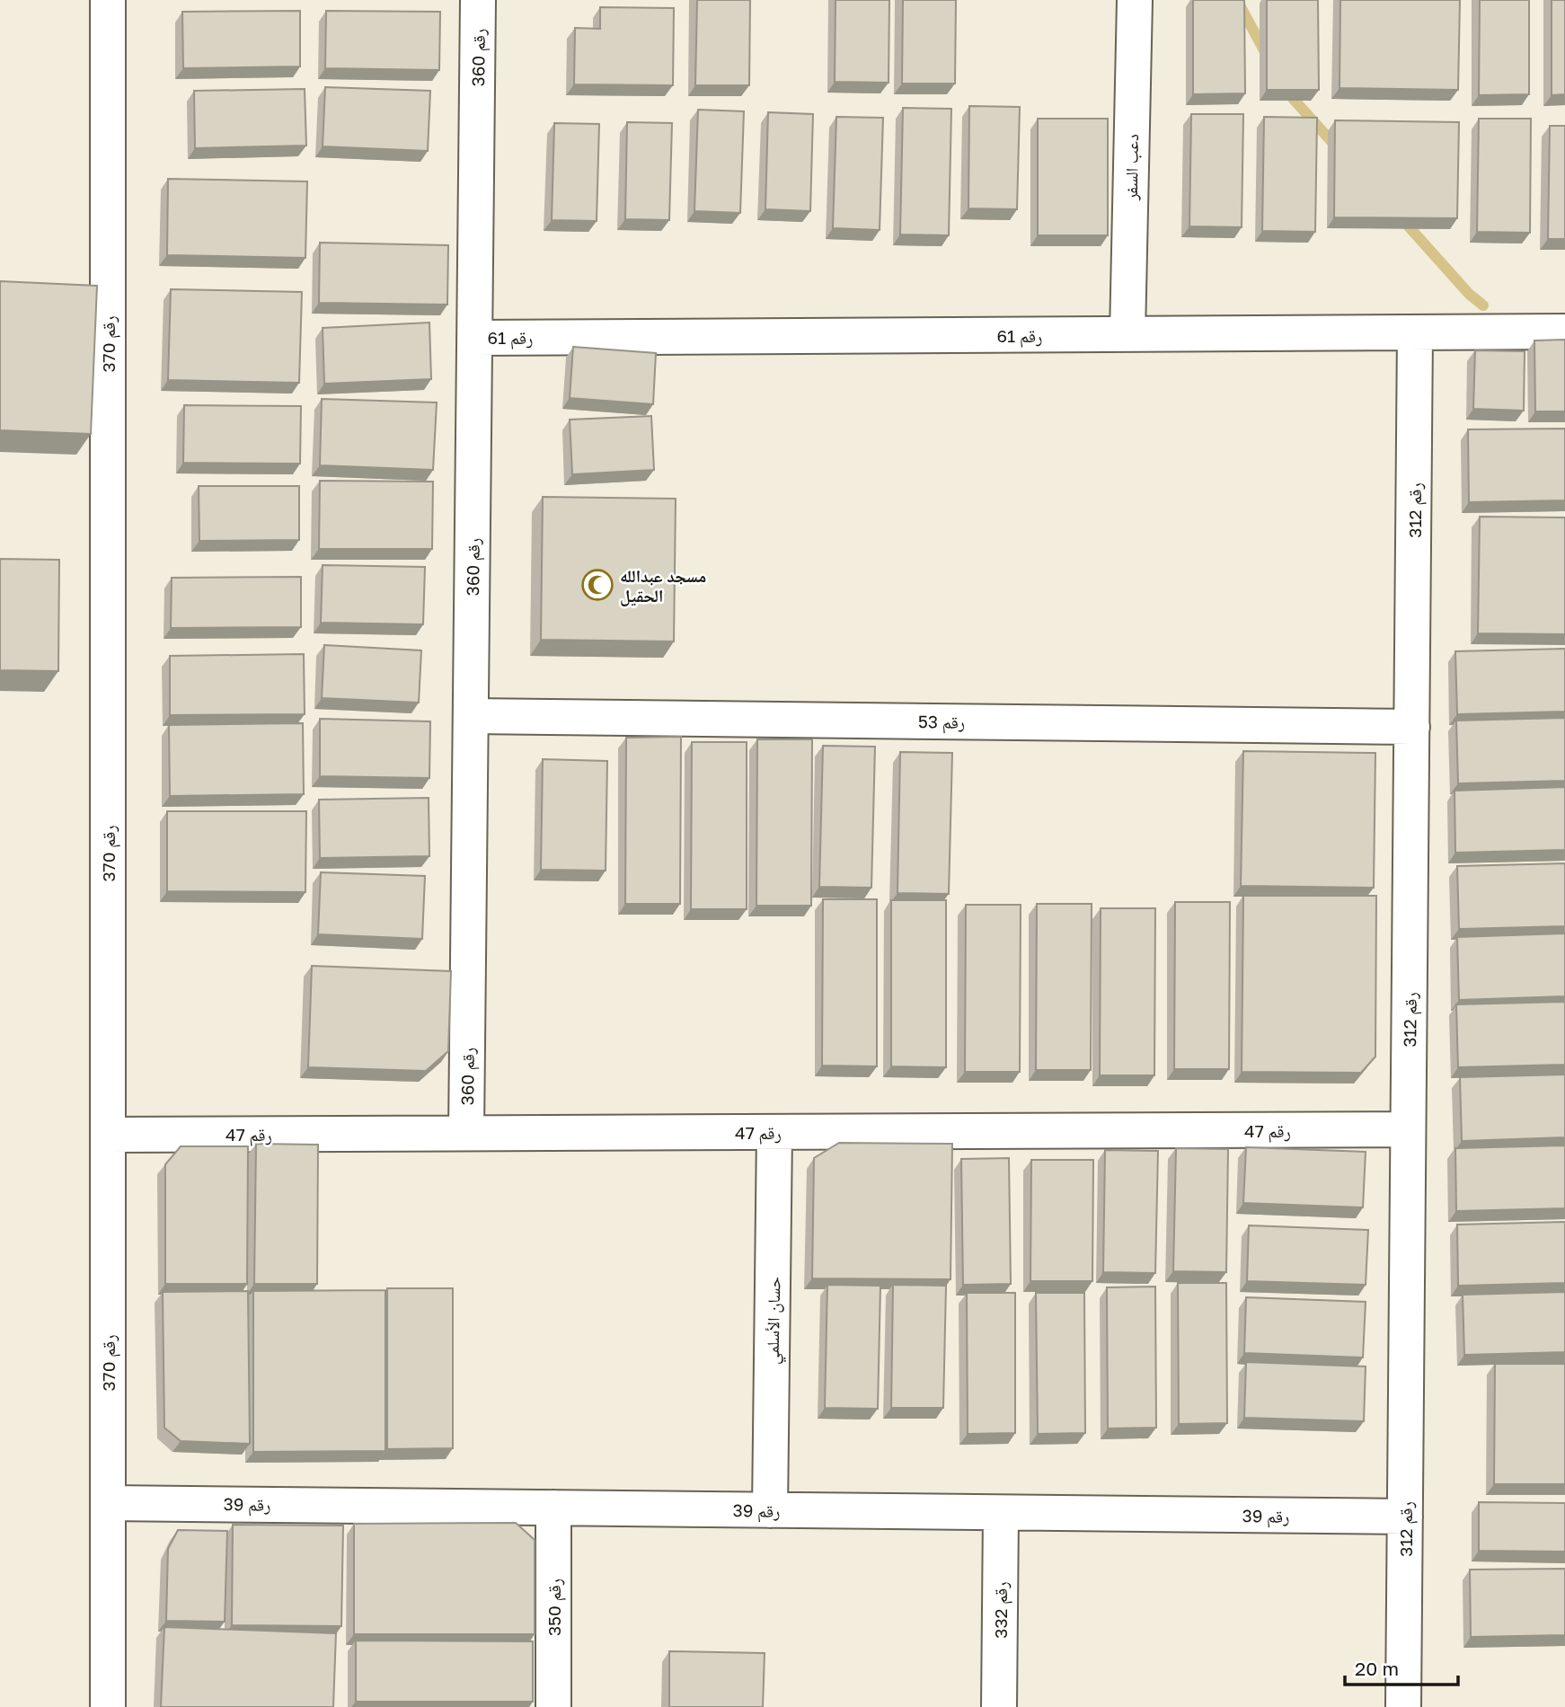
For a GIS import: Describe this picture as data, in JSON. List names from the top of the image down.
{
  "streets": {
    "street": [
      "رقم 360",
      "دعب السفر",
      "رقم 61",
      "رقم 370",
      "رقم 312",
      "رقم 53",
      "رقم 47",
      "حسان الأسلمي",
      "رقم 39",
      "رقم 350",
      "رقم 332"
    ]
  },
  "crossings": [
    ["رقم 360", "رقم 61"],
    ["رقم 360", "رقم 53"],
    ["رقم 360", "رقم 47"],
    ["دعب السفر", "رقم 61"],
    ["رقم 61", "رقم 312"],
    ["رقم 370", "رقم 47"],
    ["رقم 370", "رقم 39"],
    ["رقم 312", "رقم 53"],
    ["رقم 312", "رقم 47"],
    ["رقم 312", "رقم 39"],
    ["رقم 47", "حسان الأسلمي"],
    ["حسان الأسلمي", "رقم 39"],
    ["رقم 39", "رقم 350"],
    ["رقم 39", "رقم 332"]
  ],
  "places": {
    "mosque": ["مسجد عبدالله الحقيل"]
  },
  "scale_bar": "20 m"
}
